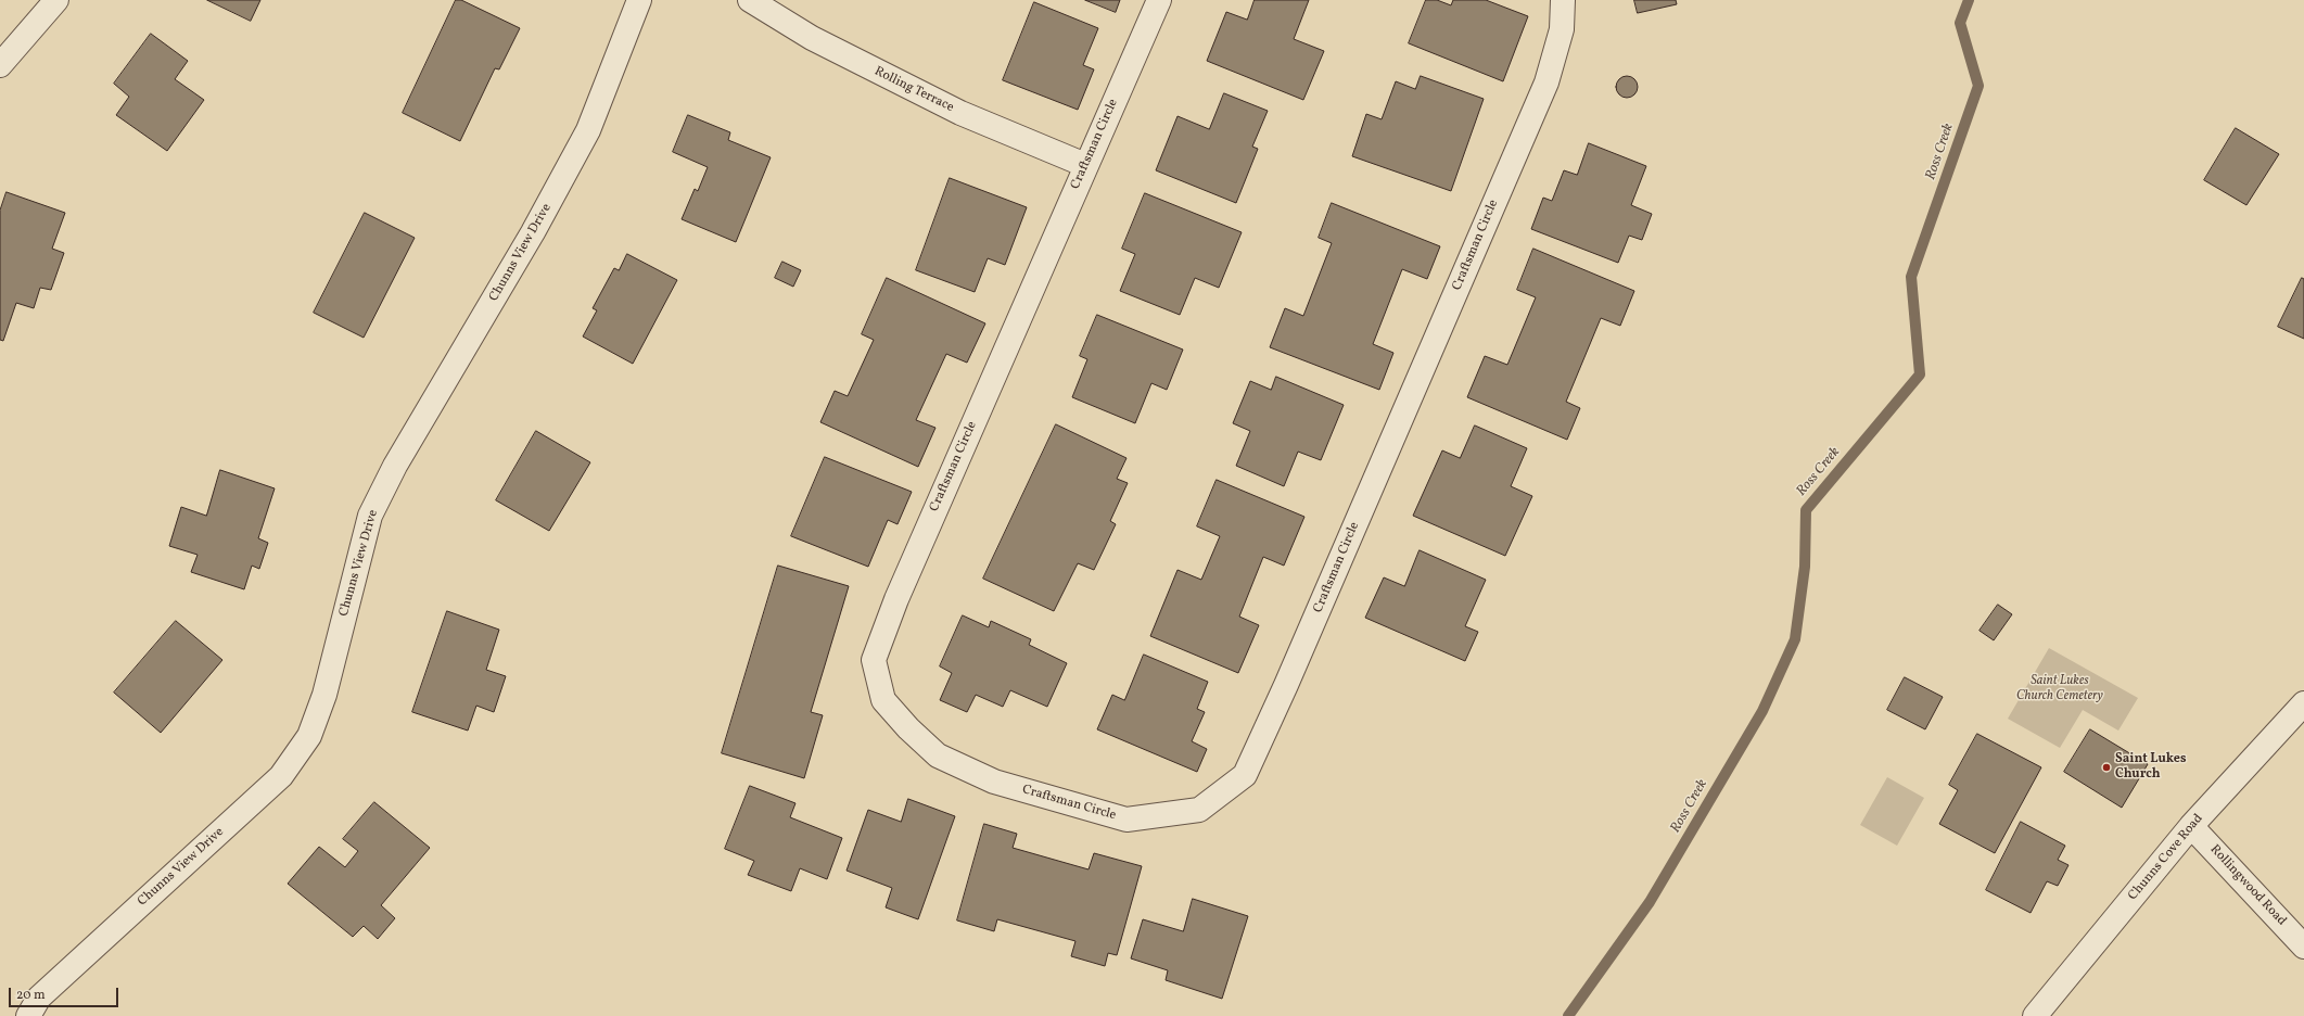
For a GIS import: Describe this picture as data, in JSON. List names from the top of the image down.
{
  "streets": {
    "street": [
      "Rolling Terrace",
      "Craftsman Circle",
      "Chunns View Drive",
      "Chunns Cove Road",
      "Rollingwood Road"
    ]
  },
  "crossings": [
    ["Rolling Terrace", "Craftsman Circle"],
    ["Chunns Cove Road", "Rollingwood Road"]
  ],
  "water": ["Ross Creek"],
  "parks": ["Saint Lukes Church Cemetery"],
  "places": ["Saint Lukes Church"],
  "scale_bar": "20 m"
}
